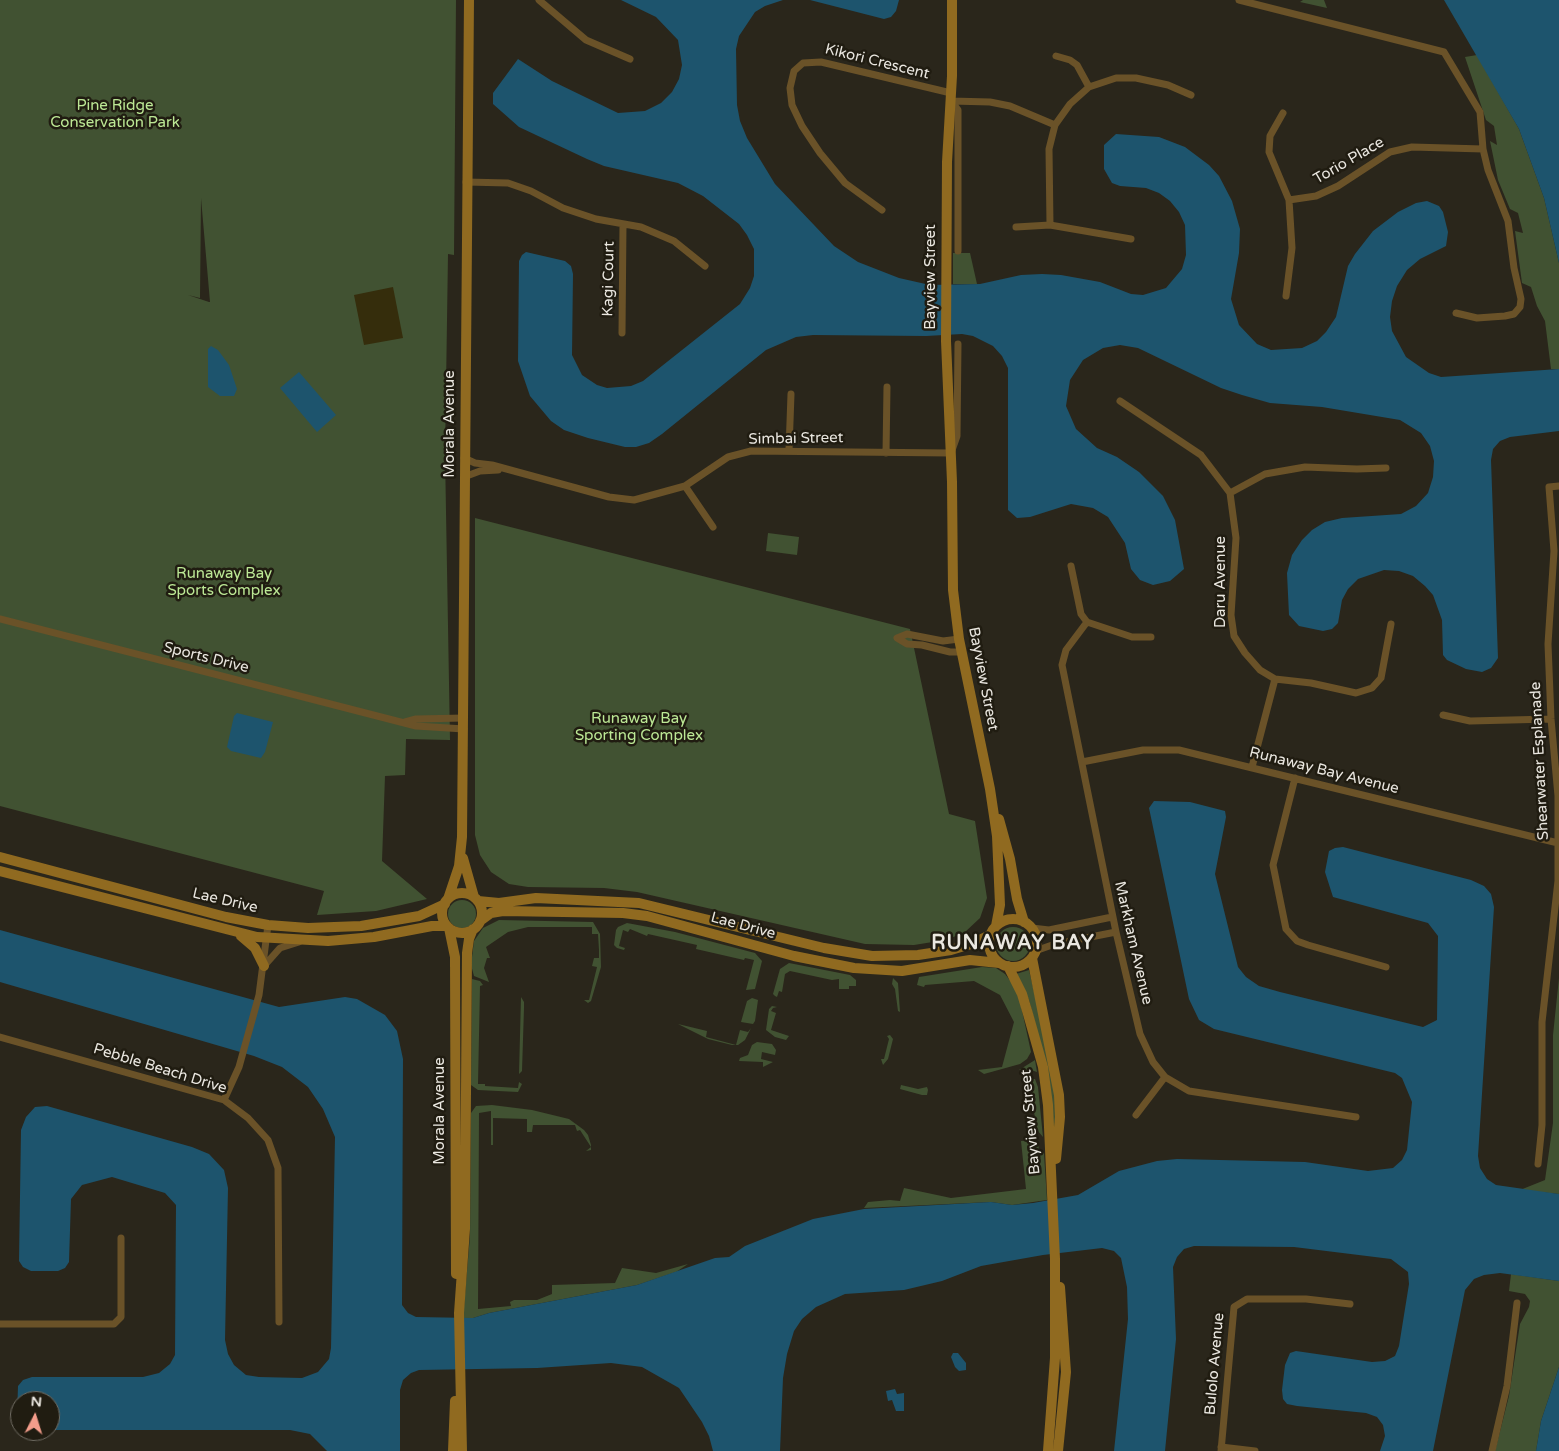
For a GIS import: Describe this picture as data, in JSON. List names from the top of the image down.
{
  "streets": {
    "main road": ["Bayview Street", "Morala Avenue", "Lae Drive"],
    "street": [
      "Kikori Crescent",
      "Torio Place",
      "Kagi Court",
      "Simbai Street",
      "Daru Avenue",
      "Sports Drive",
      "Shearwater Esplanade",
      "Runaway Bay Avenue",
      "Markham Avenue",
      "Pebble Beach Drive",
      "Bulolo Avenue"
    ]
  },
  "crossings": [
    ["Kikori Crescent", "Bayview Street"],
    ["Bayview Street", "Simbai Street"],
    ["Bayview Street", "Lae Drive"],
    ["Morala Avenue", "Simbai Street"],
    ["Morala Avenue", "Sports Drive"],
    ["Morala Avenue", "Lae Drive"],
    ["Shearwater Esplanade", "Runaway Bay Avenue"],
    ["Runaway Bay Avenue", "Markham Avenue"]
  ],
  "districts": ["RUNAWAY BAY"],
  "parks": ["Pine Ridge Conservation Park", "Runaway Bay Sports Complex", "Runaway Bay Sporting Complex"],
  "north": "top"
}
